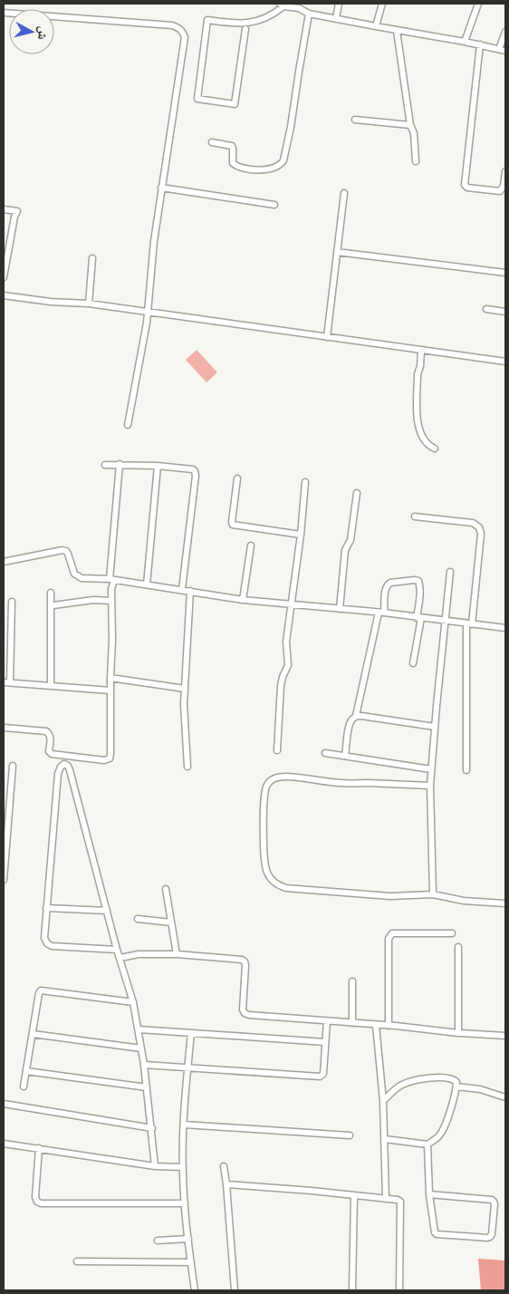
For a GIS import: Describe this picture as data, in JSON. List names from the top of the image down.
{
  "north": "right"
}
